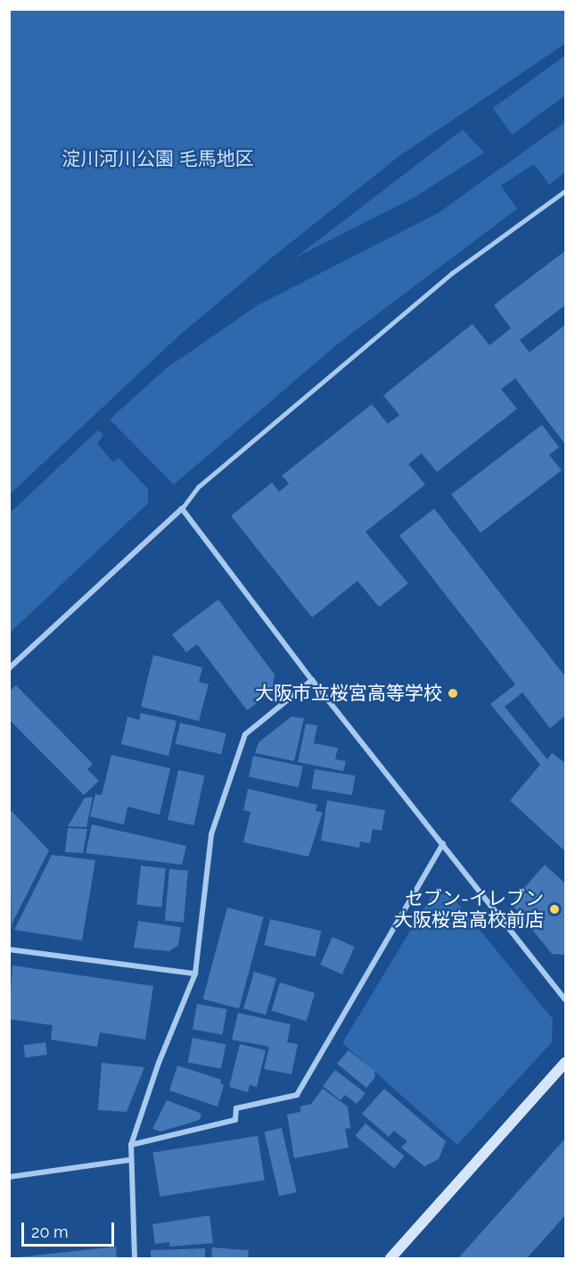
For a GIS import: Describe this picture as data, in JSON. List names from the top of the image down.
{
  "parks": ["淀川河川公園 毛馬地区"],
  "places": ["大阪市立桜宮高等学校", "セブン-イレブン 大阪桜宮高校前店"],
  "scale_bar": "20 m"
}
